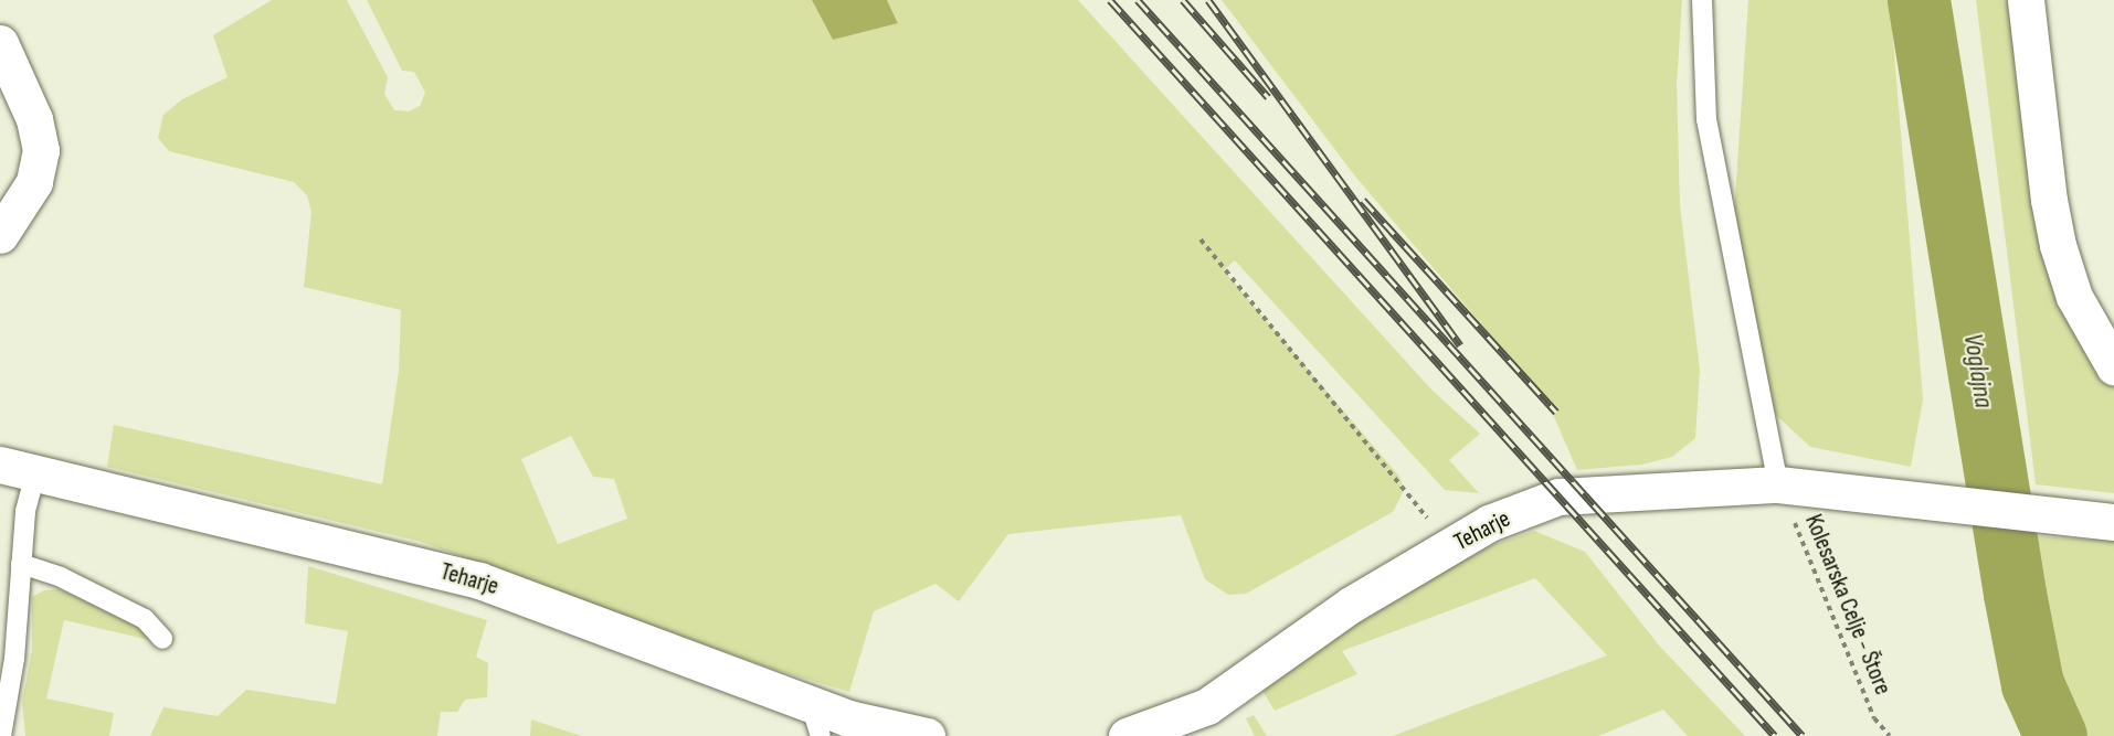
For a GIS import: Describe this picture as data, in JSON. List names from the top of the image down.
{
  "streets": {
    "street": ["Teharje"],
    "path": ["Kolesarska Celje - Štore"]
  },
  "crossings": [
    ["Teharje", "Kolesarska Celje - Štore"]
  ],
  "water": ["Voglajna"]
}
